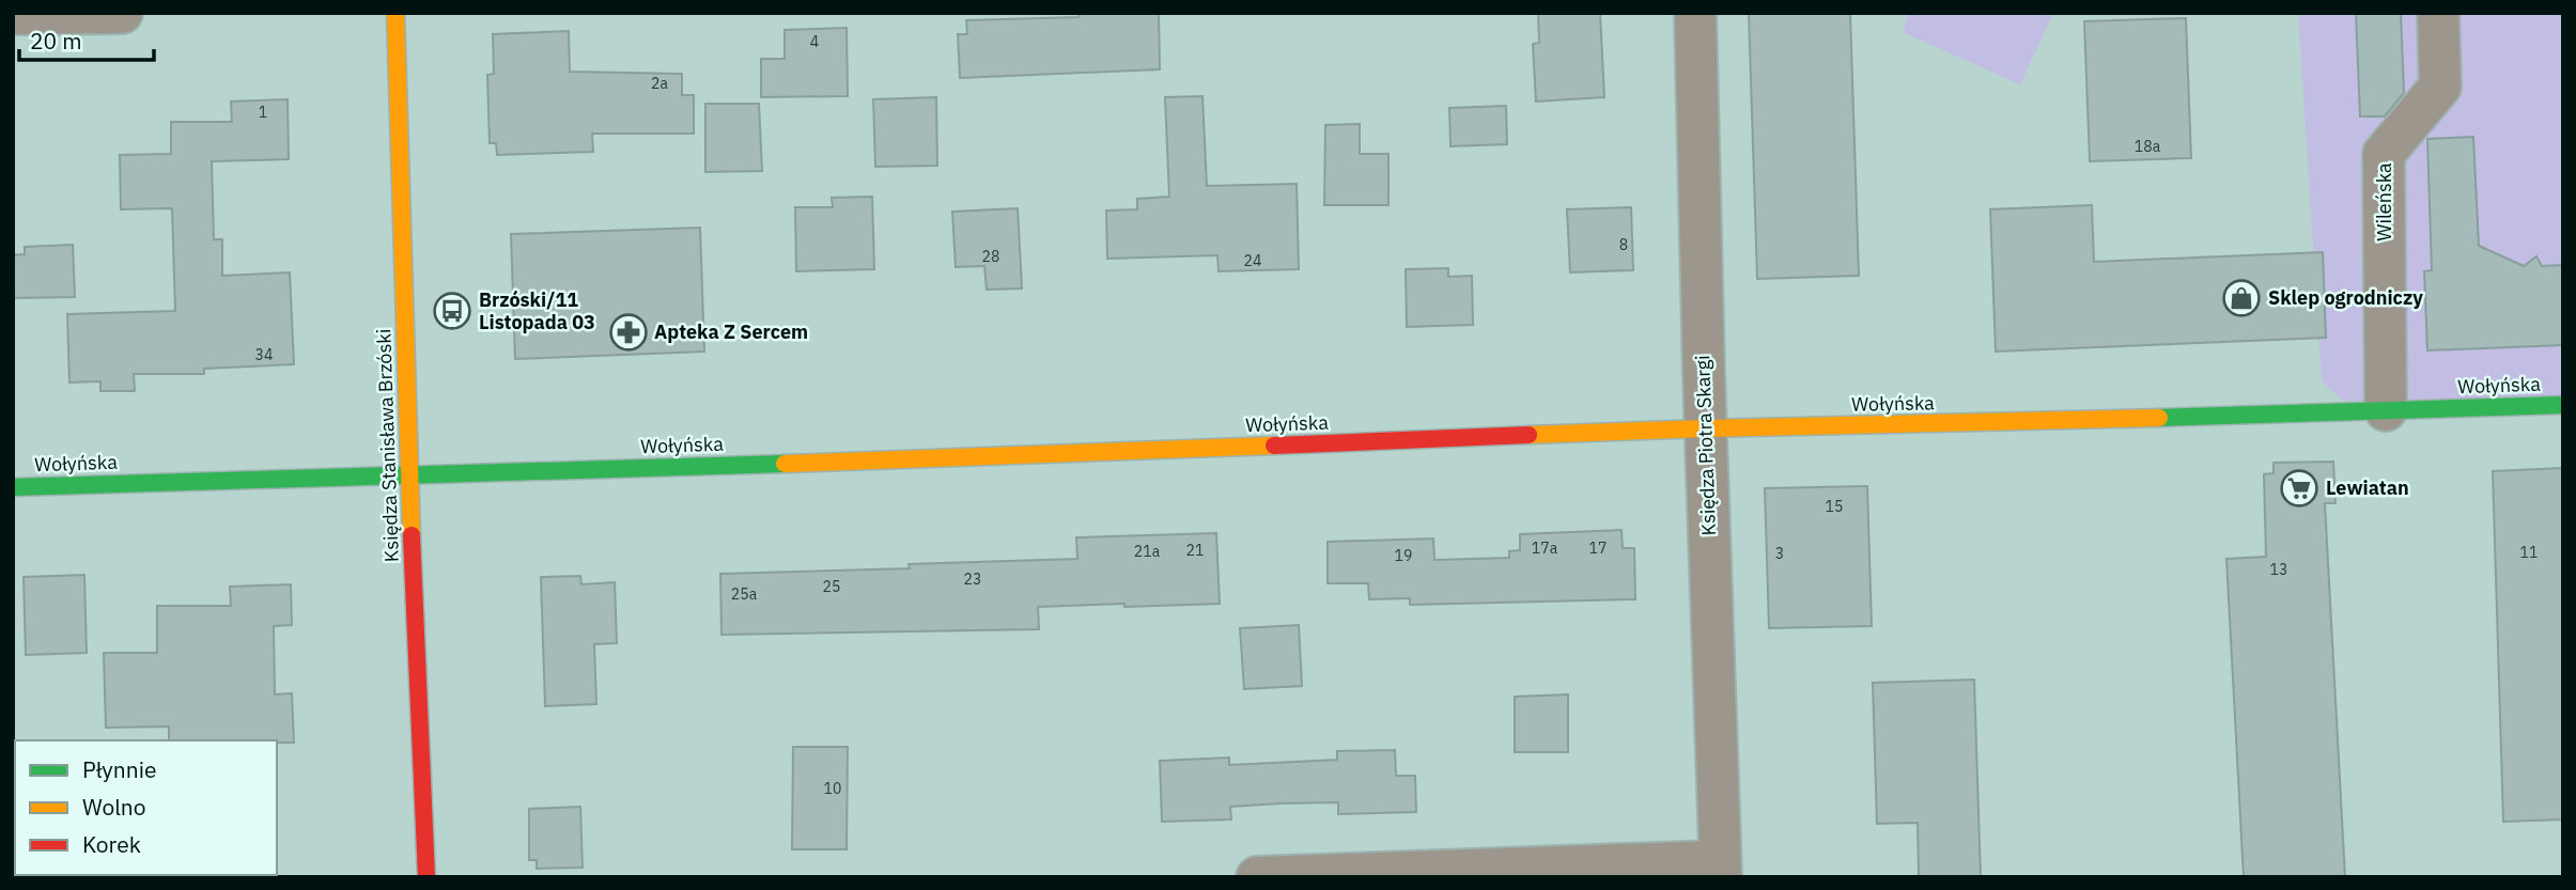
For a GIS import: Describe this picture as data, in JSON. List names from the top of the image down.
{
  "streets": {
    "street": [
      "Wileńska",
      "Wołyńska",
      "Księdza Stanisława Brzóski",
      "Księdza Piotra Skargi"
    ]
  },
  "crossings": [
    ["Wileńska", "Wołyńska"],
    ["Wołyńska", "Księdza Stanisława Brzóski"],
    ["Wołyńska", "Księdza Piotra Skargi"]
  ],
  "places": {
    "shop": ["Sklep ogrodniczy"],
    "bus stop": ["Brzóski/11 Listopada 03"],
    "pharmacy": ["Apteka Z Sercem"],
    "supermarket": ["Lewiatan"]
  },
  "house_numbers": [
    "4",
    "2a",
    "1",
    "18a",
    "8",
    "28",
    "24",
    "34",
    "15",
    "17a",
    "17",
    "21",
    "21a",
    "11",
    "3",
    "19",
    "13",
    "23",
    "25",
    "25a",
    "10"
  ],
  "legend": ["Płynnie", "Wolno", "Korek"],
  "scale_bar": "20 m"
}
